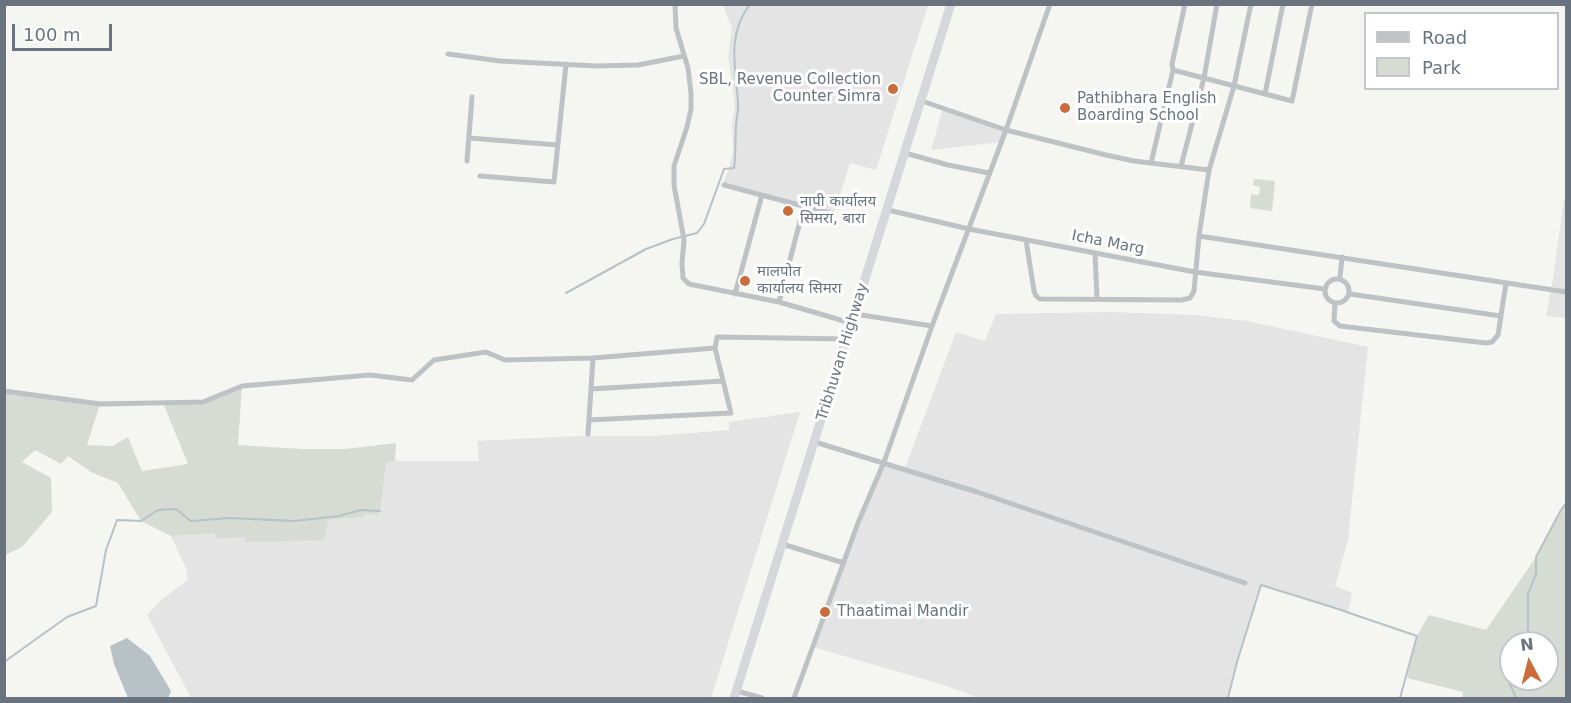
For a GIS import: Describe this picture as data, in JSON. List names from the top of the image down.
{
  "streets": {
    "highway": ["Tribhuvan Highway"],
    "street": ["Icha Marg"]
  },
  "crossings": [
    ["Icha Marg", "Tribhuvan Highway"]
  ],
  "places": [
    "SBL, Revenue Collection Counter Simra",
    "Pathibhara English Boarding School",
    "नापी कार्यालय सिमरा, बारा",
    "मालपोत कार्यालय सिमरा",
    "Thaatimai Mandir"
  ],
  "legend": ["Road", "Park"],
  "scale_bar": "100 m",
  "north": "top"
}
